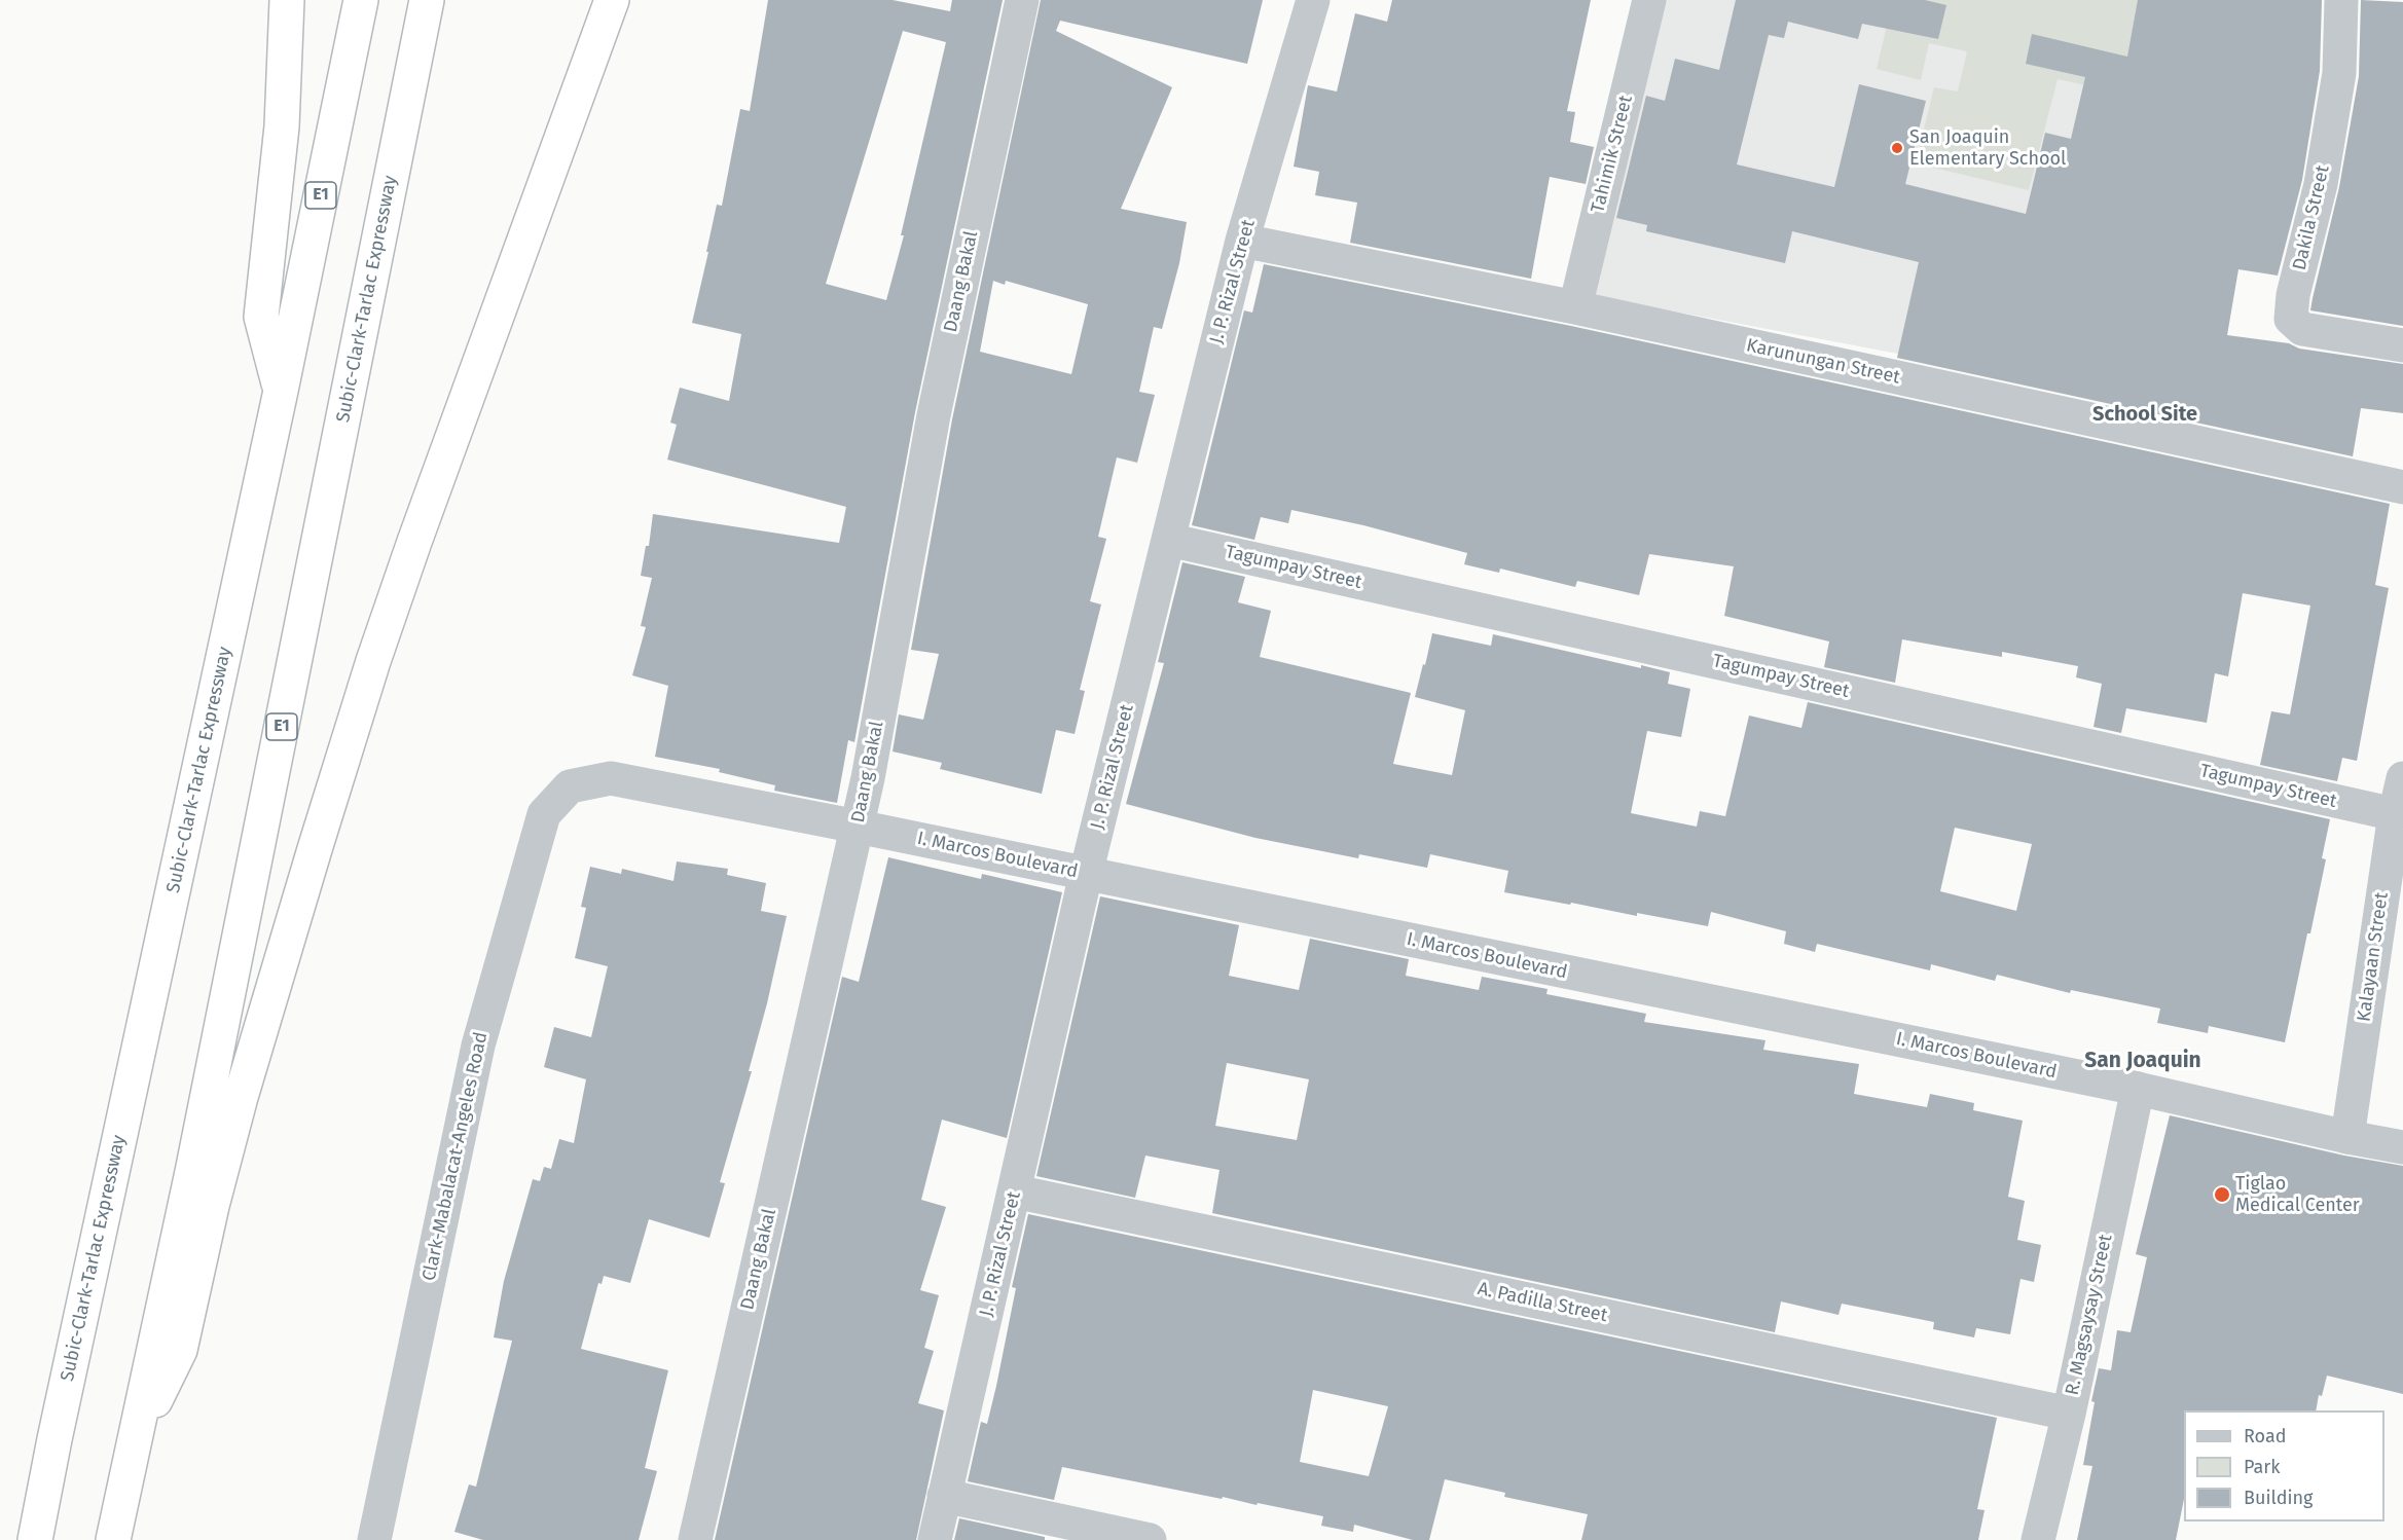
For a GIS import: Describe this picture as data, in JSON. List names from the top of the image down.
{
  "streets": {
    "highway": ["E1", "Subic-Clark-Tarlac Expressway"],
    "street": [
      "Tahimik Street",
      "Dakila Street",
      "Daang Bakal",
      "J. P. Rizal Street",
      "Karunungan Street",
      "Tagumpay Street",
      "I. Marcos Boulevard",
      "Kalayaan Street",
      "Clark-Mabalacat-Angeles Road",
      "A. Padilla Street",
      "R. Magsaysay Street"
    ]
  },
  "crossings": [
    ["Tahimik Street", "Karunungan Street"],
    ["Daang Bakal", "I. Marcos Boulevard"],
    ["J. P. Rizal Street", "Karunungan Street"],
    ["J. P. Rizal Street", "Tagumpay Street"],
    ["J. P. Rizal Street", "I. Marcos Boulevard"],
    ["J. P. Rizal Street", "A. Padilla Street"],
    ["Tagumpay Street", "Kalayaan Street"],
    ["I. Marcos Boulevard", "Kalayaan Street"],
    ["I. Marcos Boulevard", "Clark-Mabalacat-Angeles Road"],
    ["I. Marcos Boulevard", "R. Magsaysay Street"],
    ["A. Padilla Street", "R. Magsaysay Street"]
  ],
  "districts": ["School Site", "San Joaquin"],
  "places": ["San Joaquin Elementary School", "Tiglao Medical Center"],
  "legend": ["Road", "Park", "Building"]
}
